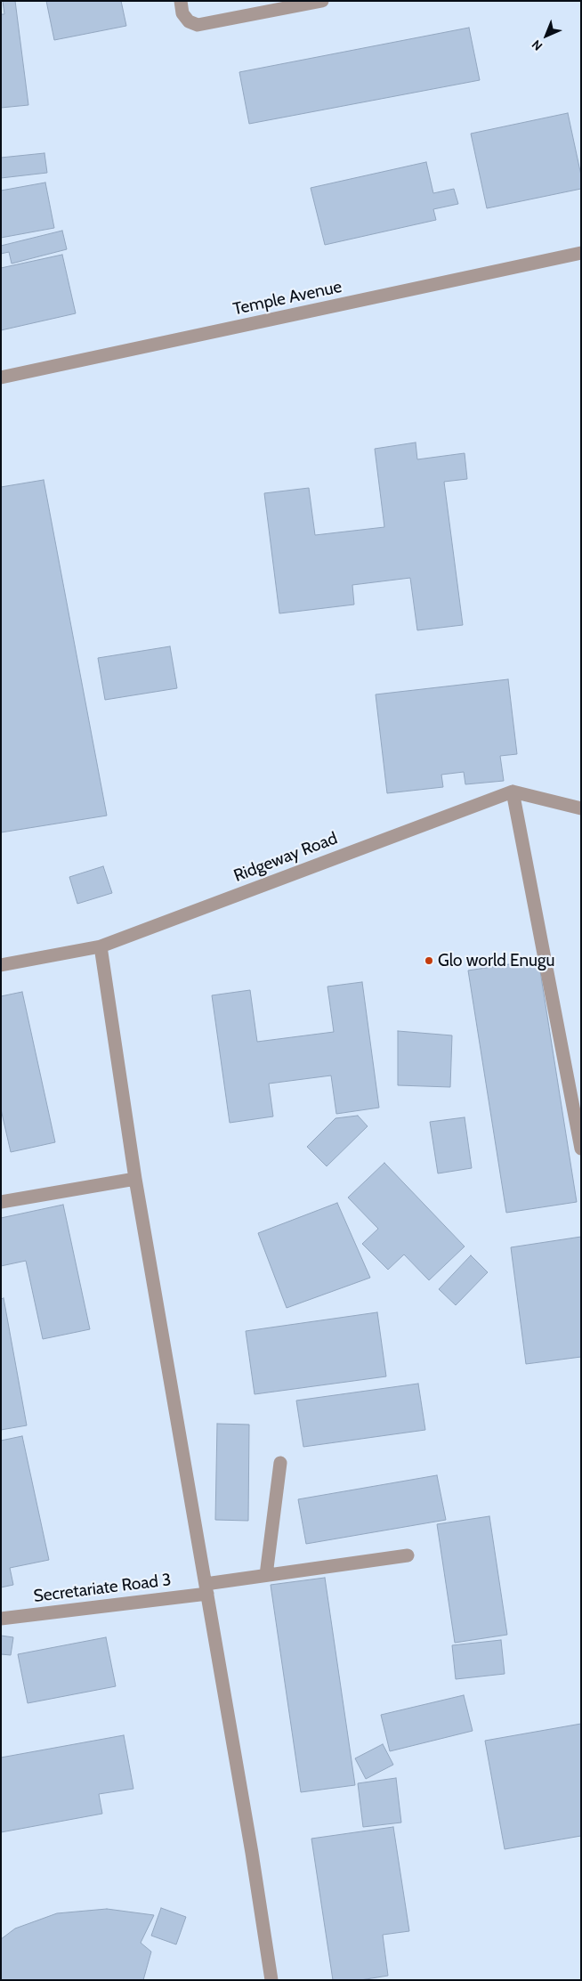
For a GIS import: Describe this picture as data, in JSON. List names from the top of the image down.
{
  "streets": {
    "street": ["Temple Avenue", "Ridgeway Road", "Secretariate Road 3"]
  },
  "places": ["Glo world Enugu"],
  "north": "bottom left"
}
